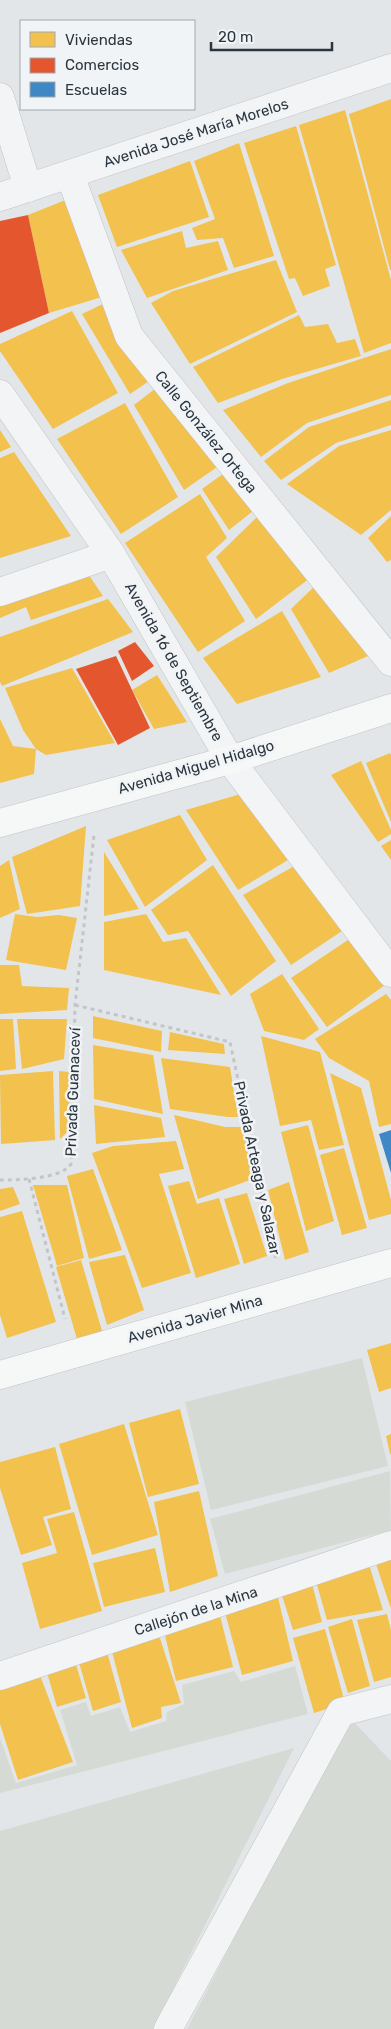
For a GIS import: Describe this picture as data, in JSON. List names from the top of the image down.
{
  "streets": {
    "main road": ["Avenida Miguel Hidalgo", "Avenida Javier Mina"],
    "street": [
      "Avenida José María Morelos",
      "Calle González Ortega",
      "Avenida 16 de Septiembre",
      "Callejón de la Mina"
    ],
    "path": ["Privada Guanaceví", "Privada Arteaga y Salazar"]
  },
  "crossings": [
    ["Avenida José María Morelos", "Calle González Ortega"],
    ["Avenida 16 de Septiembre", "Avenida Miguel Hidalgo"],
    ["Avenida Miguel Hidalgo", "Privada Guanaceví"],
    ["Privada Guanaceví", "Privada Arteaga y Salazar"],
    ["Privada Arteaga y Salazar", "Avenida Javier Mina"]
  ],
  "legend": ["Viviendas", "Comercios", "Escuelas"],
  "scale_bar": "20 m"
}
